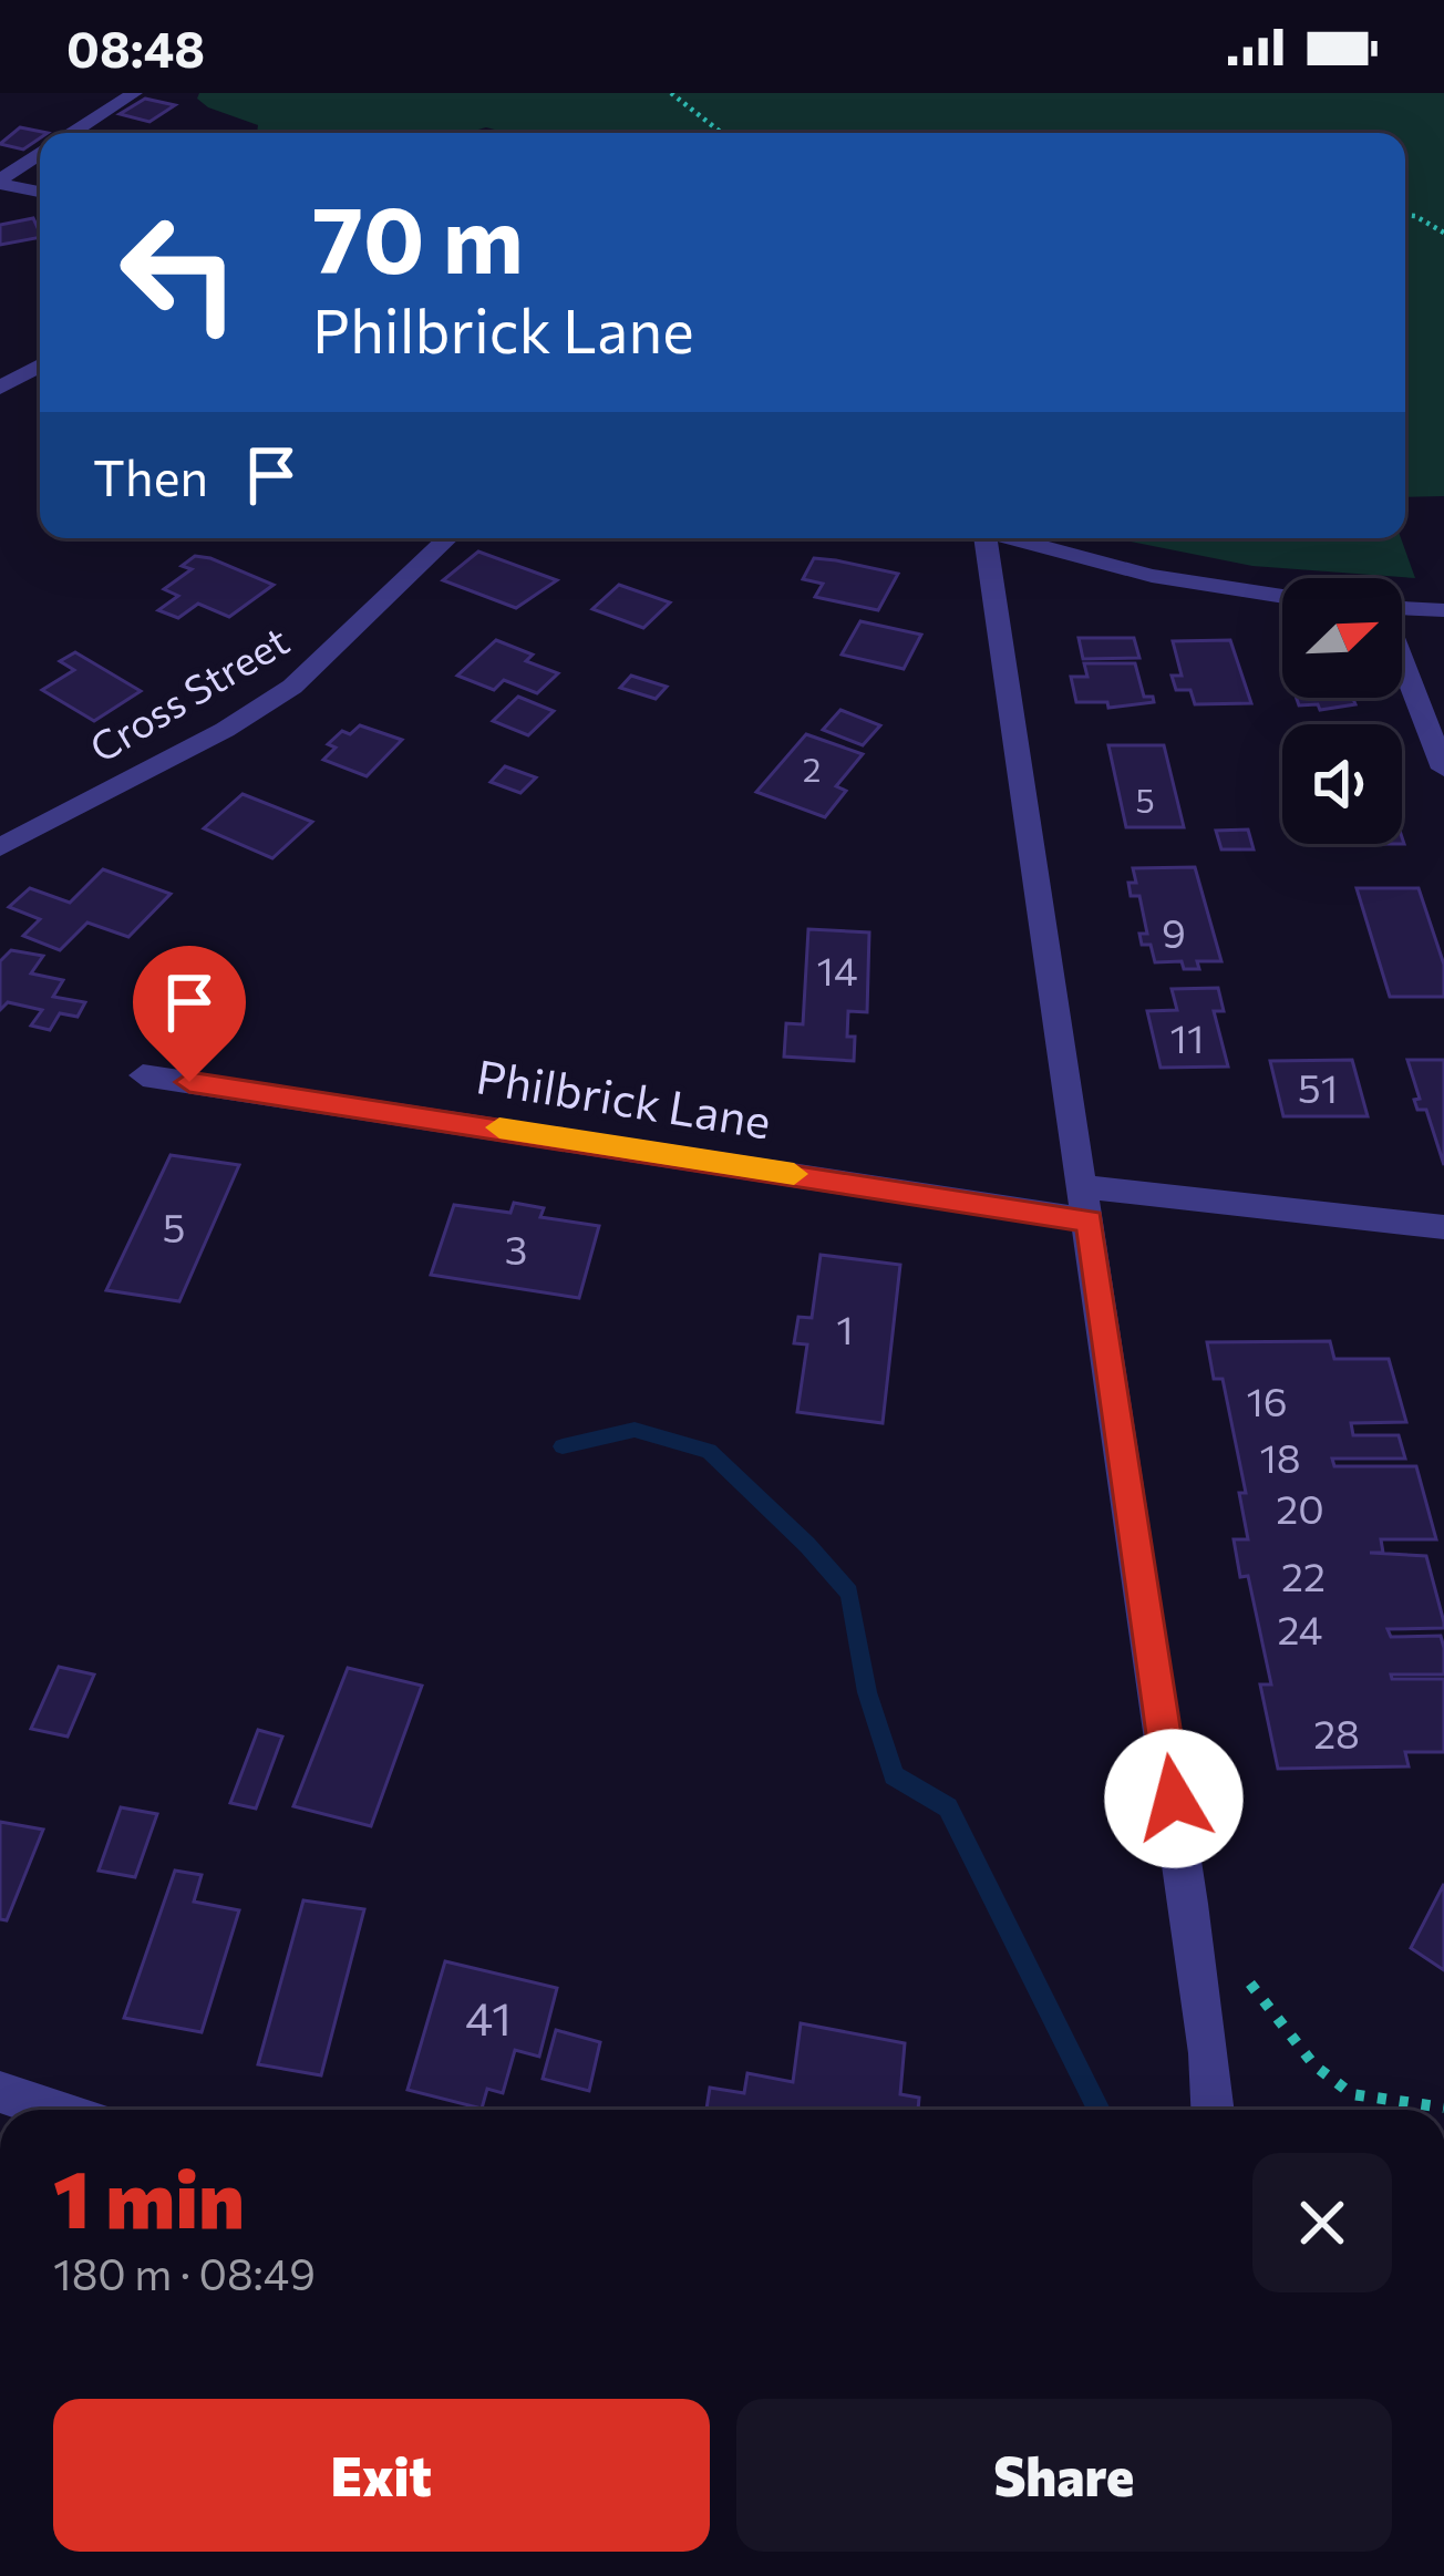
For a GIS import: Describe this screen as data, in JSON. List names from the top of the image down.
{
  "streets": {
    "street": ["Cross Street", "Philbrick Lane"]
  },
  "house_numbers": [
    "2",
    "5",
    "9",
    "14",
    "11",
    "51",
    "5",
    "3",
    "1",
    "16",
    "18",
    "20",
    "22",
    "24",
    "28",
    "41"
  ],
  "north": "top right",
  "page": {
    "status": "08:48",
    "turn": ["70 m", "Philbrick Lane"],
    "then": "Then",
    "heading": ["1 min", "180 m · 08:49"],
    "buttons": ["Exit", "Share"]
  }
}
